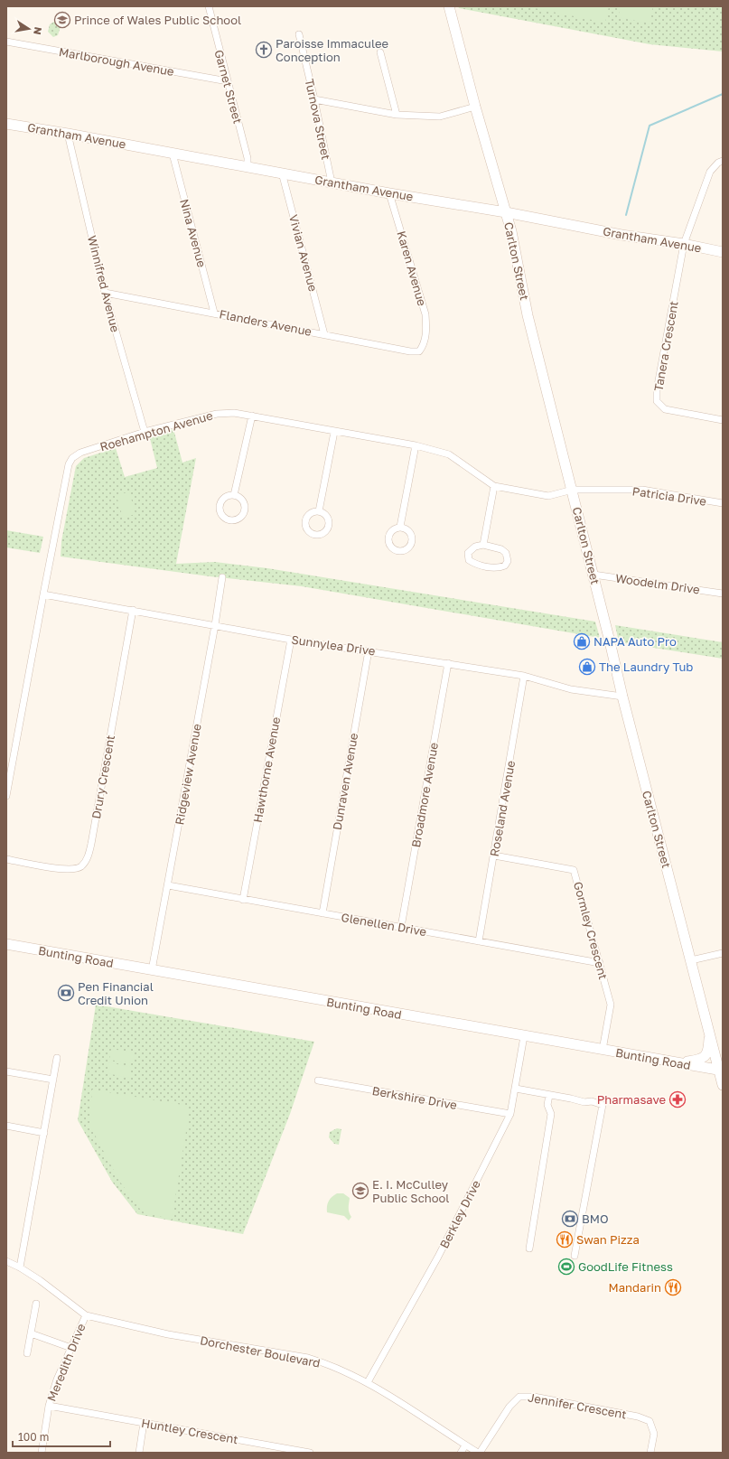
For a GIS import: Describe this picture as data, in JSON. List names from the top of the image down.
{
  "streets": {
    "main road": ["Grantham Avenue", "Carlton Street", "Bunting Road"],
    "street": [
      "Marlborough Avenue",
      "Garnet Street",
      "Turnova Street",
      "Nina Avenue",
      "Vivian Avenue",
      "Karen Avenue",
      "Winnifred Avenue",
      "Flanders Avenue",
      "Tanera Crescent",
      "Roehampton Avenue",
      "Patricia Drive",
      "Woodelm Drive",
      "Sunnylea Drive",
      "Hawthorne Avenue",
      "Ridgeview Avenue",
      "Drury Crescent",
      "Dunraven Avenue",
      "Broadmore Avenue",
      "Roseland Avenue",
      "Glenellen Drive",
      "Gormley Crescent",
      "Berkshire Drive",
      "Berkley Drive",
      "Dorchester Boulevard",
      "Meredith Drive",
      "Jennifer Crescent",
      "Huntley Crescent"
    ]
  },
  "crossings": [
    ["Marlborough Avenue", "Garnet Street"],
    ["Garnet Street", "Grantham Avenue"],
    ["Turnova Street", "Grantham Avenue"],
    ["Grantham Avenue", "Nina Avenue"],
    ["Grantham Avenue", "Vivian Avenue"],
    ["Grantham Avenue", "Carlton Street"],
    ["Grantham Avenue", "Karen Avenue"],
    ["Grantham Avenue", "Winnifred Avenue"],
    ["Grantham Avenue", "Tanera Crescent"],
    ["Nina Avenue", "Flanders Avenue"],
    ["Vivian Avenue", "Flanders Avenue"],
    ["Carlton Street", "Roehampton Avenue"],
    ["Carlton Street", "Patricia Drive"],
    ["Carlton Street", "Woodelm Drive"],
    ["Carlton Street", "Sunnylea Drive"],
    ["Carlton Street", "Bunting Road"],
    ["Karen Avenue", "Flanders Avenue"],
    ["Winnifred Avenue", "Flanders Avenue"],
    ["Winnifred Avenue", "Roehampton Avenue"],
    ["Roehampton Avenue", "Patricia Drive"],
    ["Roehampton Avenue", "Sunnylea Drive"],
    ["Sunnylea Drive", "Hawthorne Avenue"],
    ["Sunnylea Drive", "Ridgeview Avenue"],
    ["Sunnylea Drive", "Drury Crescent"],
    ["Sunnylea Drive", "Dunraven Avenue"],
    ["Sunnylea Drive", "Broadmore Avenue"],
    ["Sunnylea Drive", "Roseland Avenue"],
    ["Hawthorne Avenue", "Glenellen Drive"],
    ["Ridgeview Avenue", "Glenellen Drive"],
    ["Ridgeview Avenue", "Bunting Road"],
    ["Dunraven Avenue", "Glenellen Drive"],
    ["Broadmore Avenue", "Glenellen Drive"],
    ["Roseland Avenue", "Glenellen Drive"],
    ["Roseland Avenue", "Gormley Crescent"],
    ["Glenellen Drive", "Gormley Crescent"],
    ["Gormley Crescent", "Bunting Road"],
    ["Bunting Road", "Berkley Drive"],
    ["Berkshire Drive", "Berkley Drive"],
    ["Berkley Drive", "Dorchester Boulevard"],
    ["Dorchester Boulevard", "Meredith Drive"],
    ["Dorchester Boulevard", "Jennifer Crescent"],
    ["Meredith Drive", "Huntley Crescent"]
  ],
  "places": {
    "school or university": ["Prince of Wales Public School", "E. I. McCulley Public School"],
    "church": ["Paroisse Immaculee Conception"],
    "shop": ["NAPA Auto Pro", "The Laundry Tub"],
    "bank": ["Pen Financial Credit Union", "BMO"],
    "pharmacy": ["Pharmasave"],
    "restaurant": ["Swan Pizza", "Mandarin"],
    "sports": ["GoodLife Fitness"]
  },
  "scale_bar": "100 m",
  "north": "right"
}
